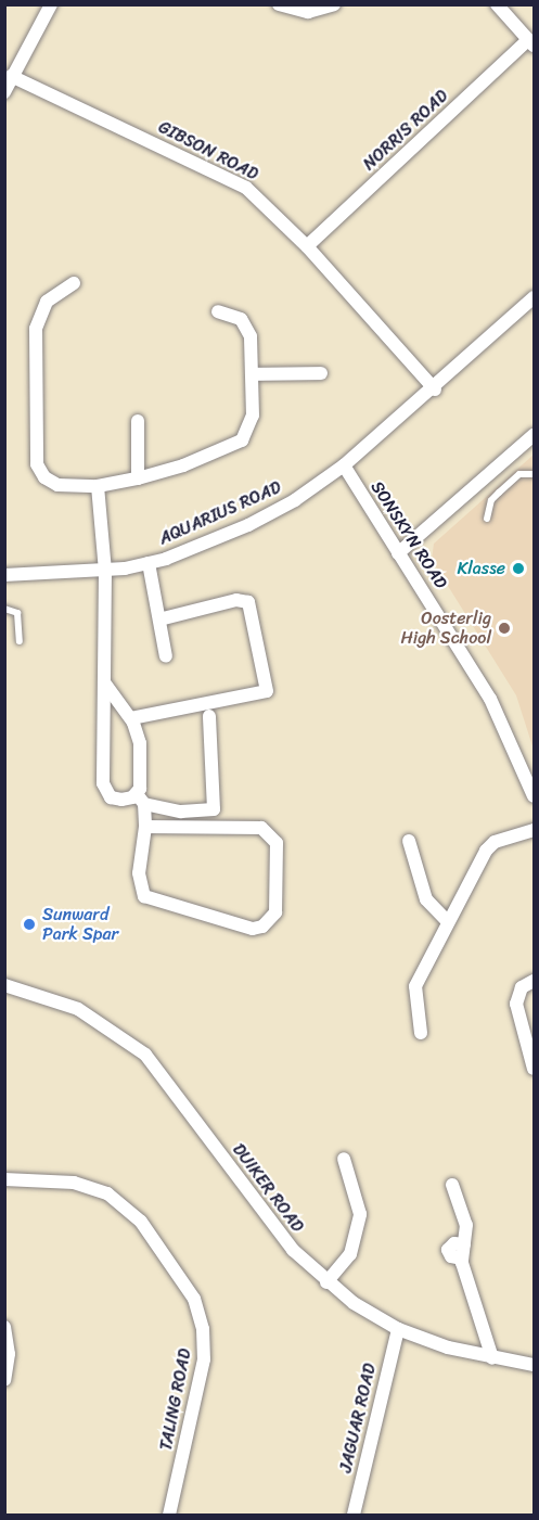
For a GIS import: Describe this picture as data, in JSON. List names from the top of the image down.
{
  "streets": {
    "street": [
      "NORRIS ROAD",
      "GIBSON ROAD",
      "AQUARIUS ROAD",
      "SONSKYN ROAD",
      "DUIKER ROAD",
      "TALING ROAD",
      "JAGUAR ROAD"
    ]
  },
  "crossings": [
    ["NORRIS ROAD", "GIBSON ROAD"],
    ["GIBSON ROAD", "AQUARIUS ROAD"],
    ["AQUARIUS ROAD", "SONSKYN ROAD"],
    ["DUIKER ROAD", "JAGUAR ROAD"]
  ],
  "places": ["Klasse", "Oosterlig High School", "Sunward Park Spar"]
}
